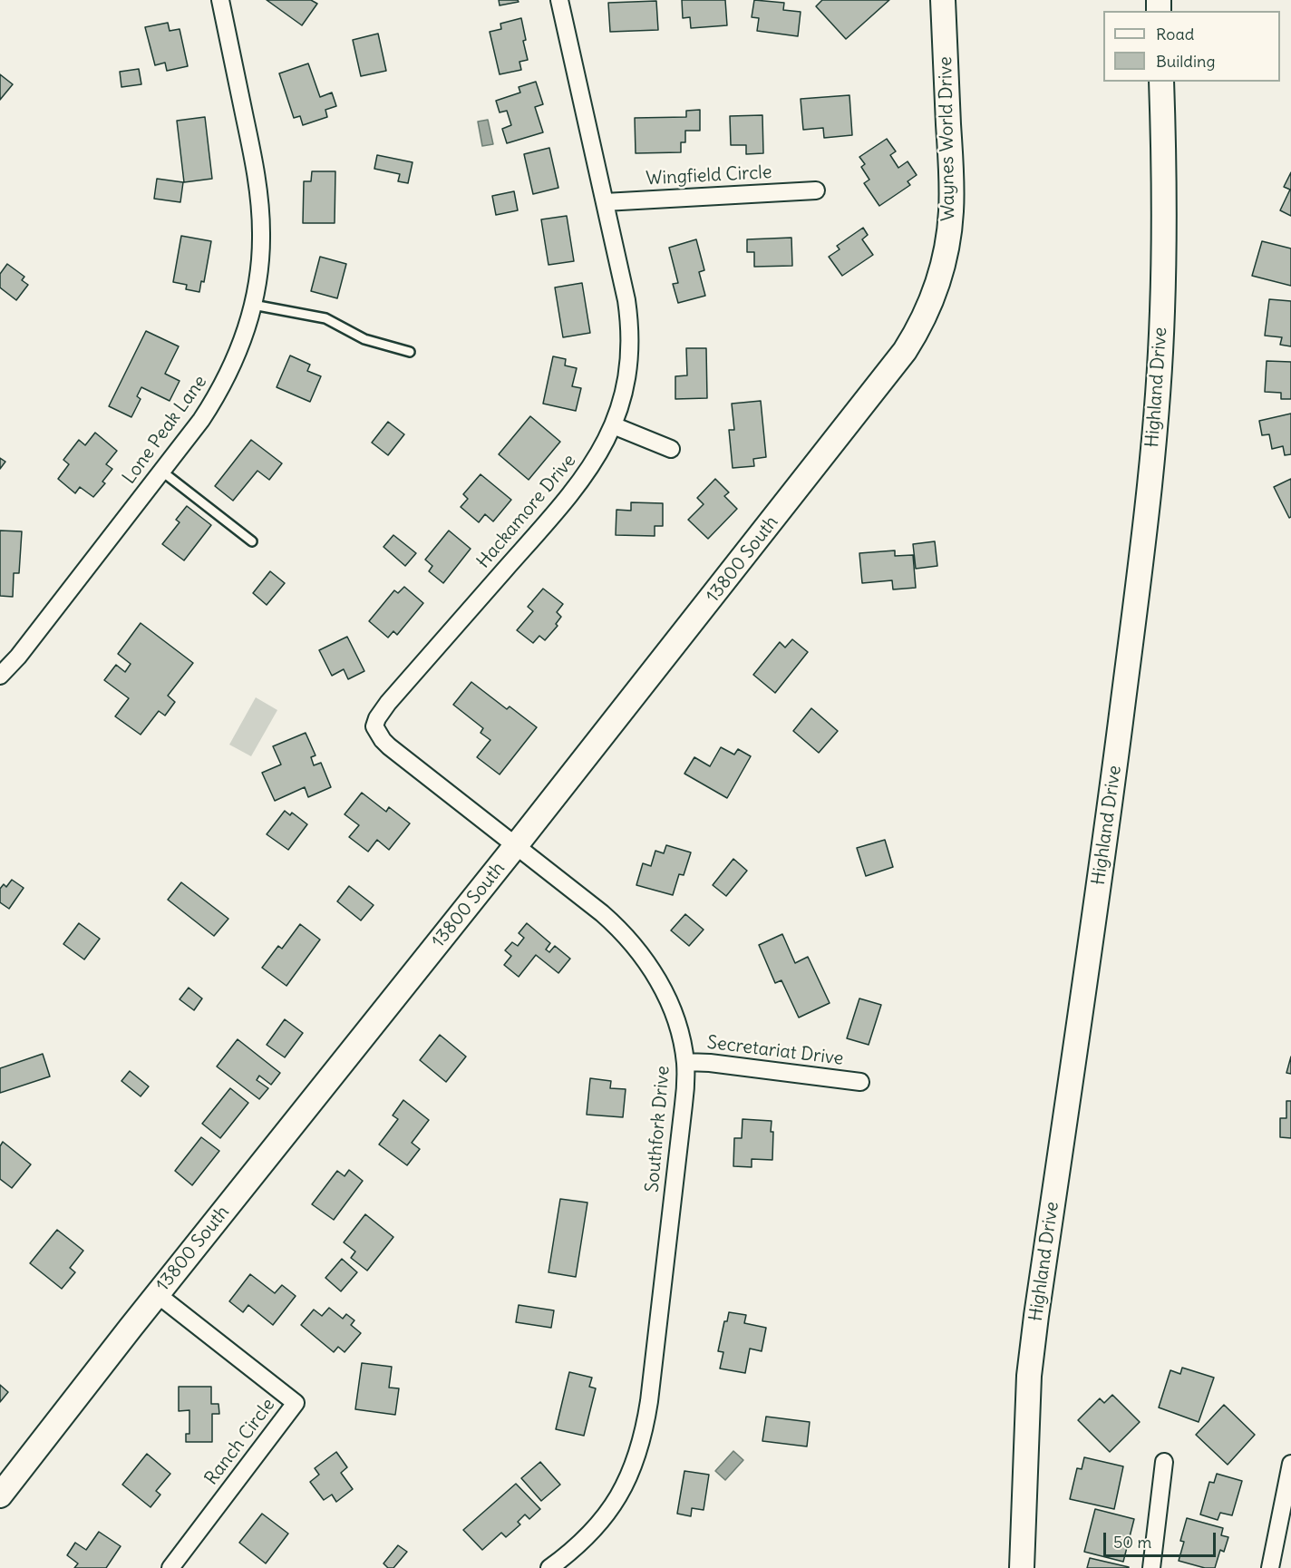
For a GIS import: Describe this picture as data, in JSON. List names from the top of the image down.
{
  "streets": {
    "main road": ["Waynes World Drive", "Highland Drive", "13800 South"],
    "street": [
      "Wingfield Circle",
      "Lone Peak Lane",
      "Hackamore Drive",
      "Secretariat Drive",
      "Southfork Drive",
      "Ranch Circle"
    ]
  },
  "crossings": [
    ["Waynes World Drive", "13800 South"],
    ["Wingfield Circle", "Hackamore Drive"],
    ["Hackamore Drive", "Southfork Drive"],
    ["13800 South", "Southfork Drive"],
    ["13800 South", "Ranch Circle"],
    ["Secretariat Drive", "Southfork Drive"]
  ],
  "legend": ["Road", "Building"],
  "scale_bar": "50 m"
}
